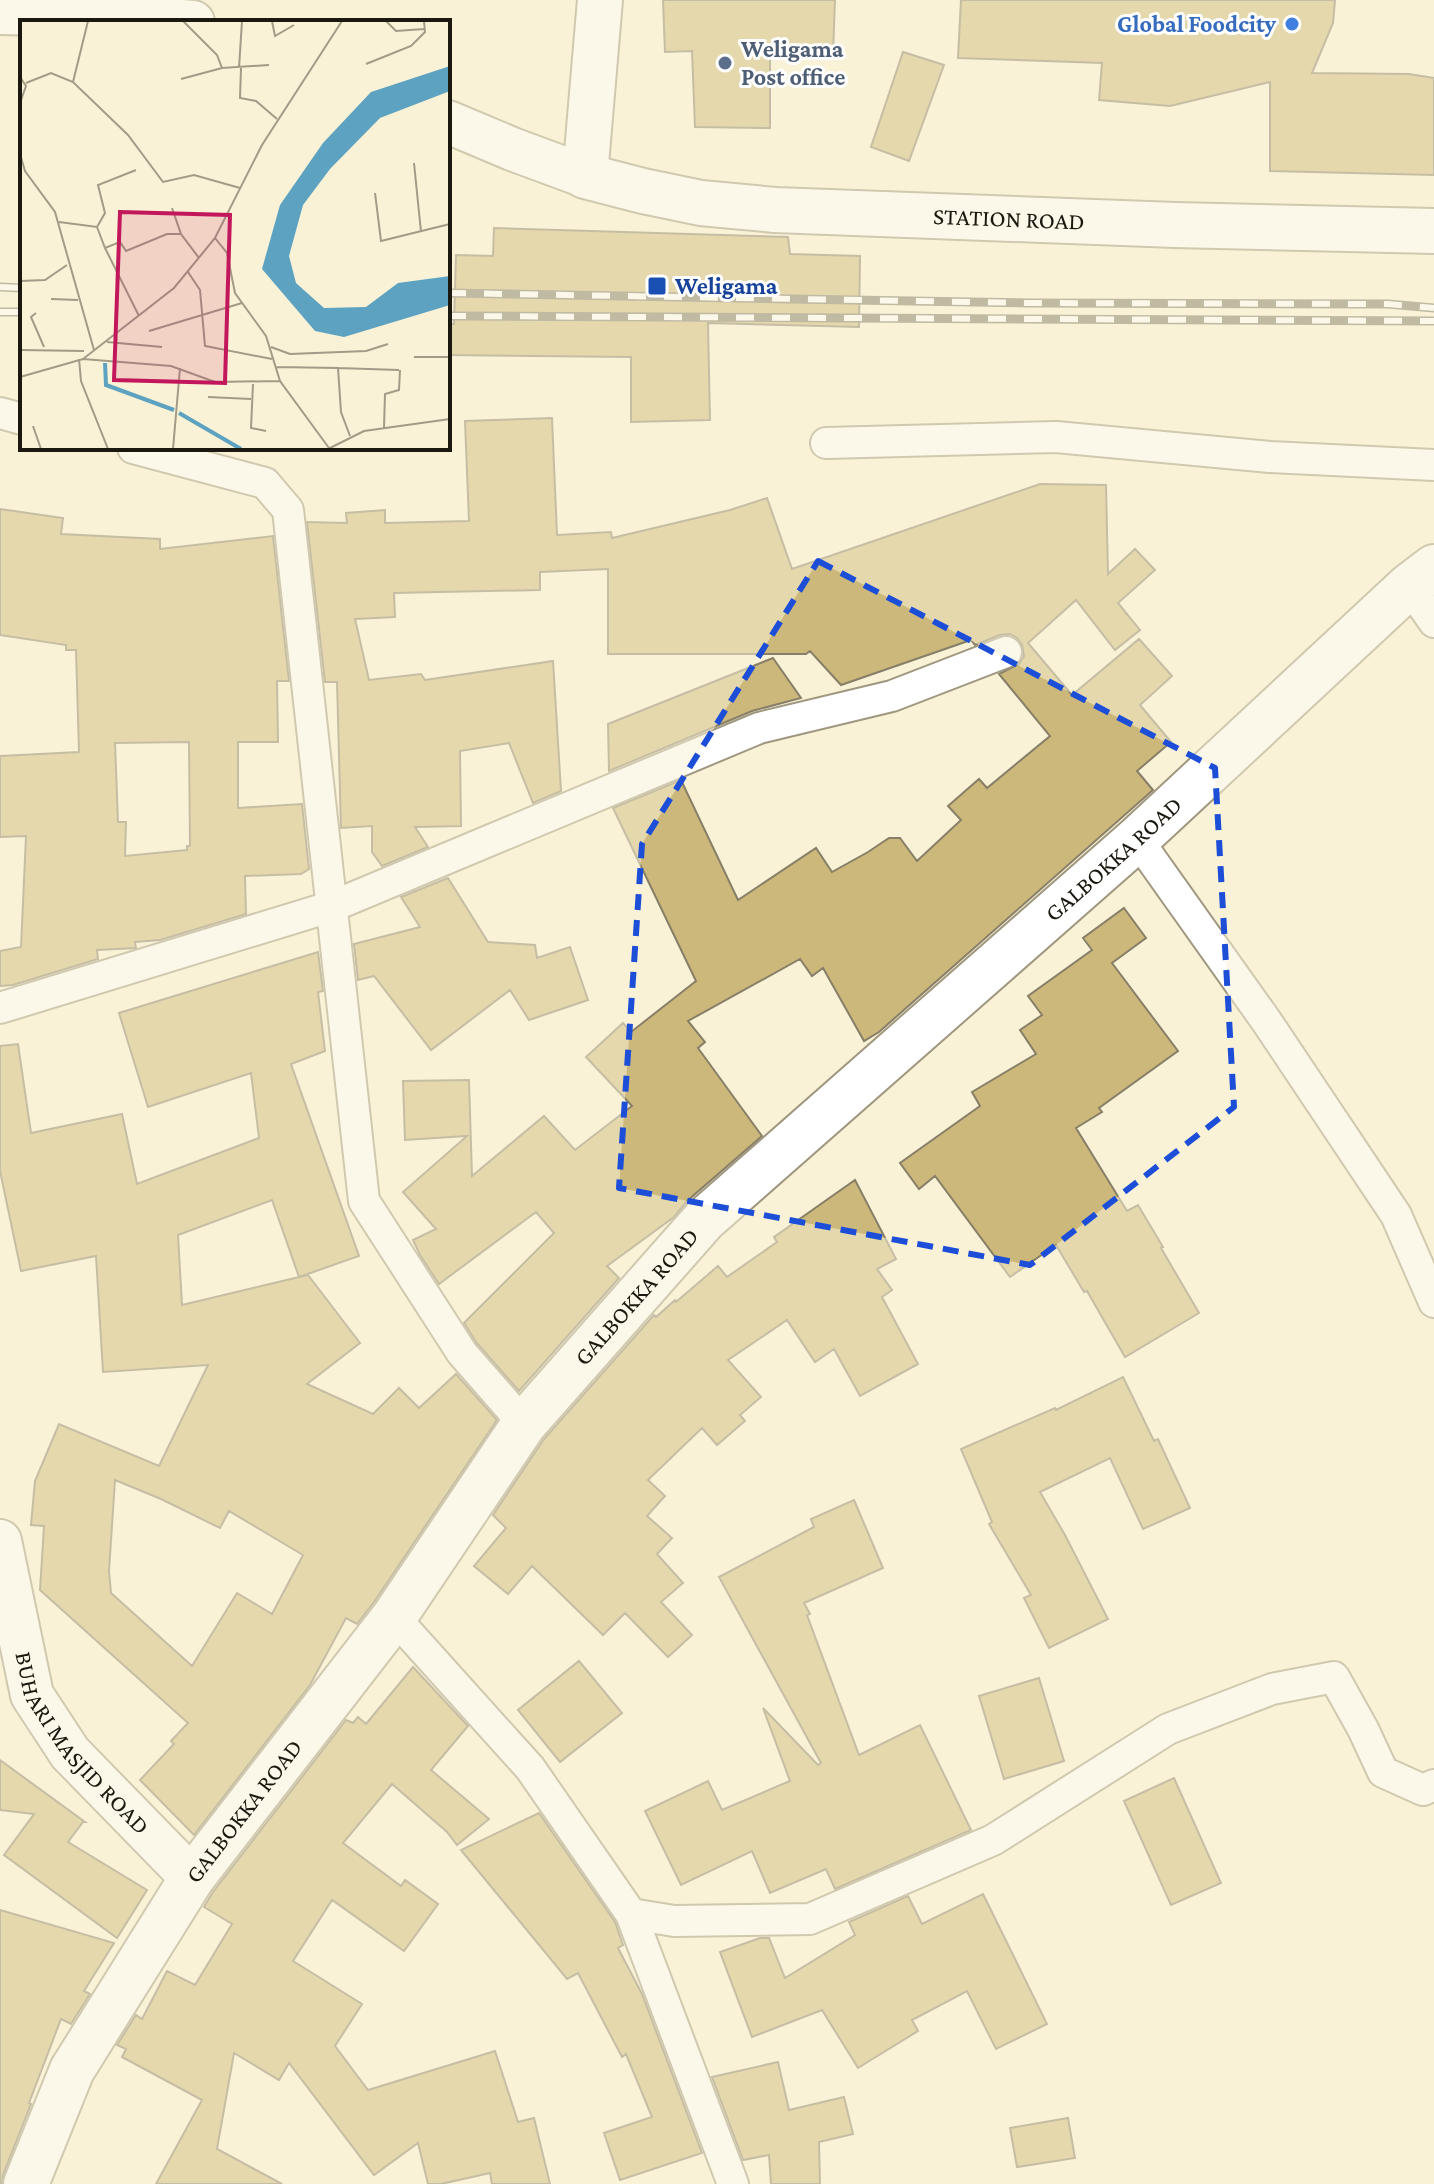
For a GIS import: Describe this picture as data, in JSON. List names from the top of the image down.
{
  "streets": {
    "main road": ["STATION ROAD", "GALBOKKA ROAD", "BUHARI MASJID ROAD"]
  },
  "crossings": [
    ["GALBOKKA ROAD", "BUHARI MASJID ROAD"]
  ],
  "places": {
    "other": ["Global Foodcity", "Weligama Post office"],
    "transit": ["Weligama"]
  }
}
